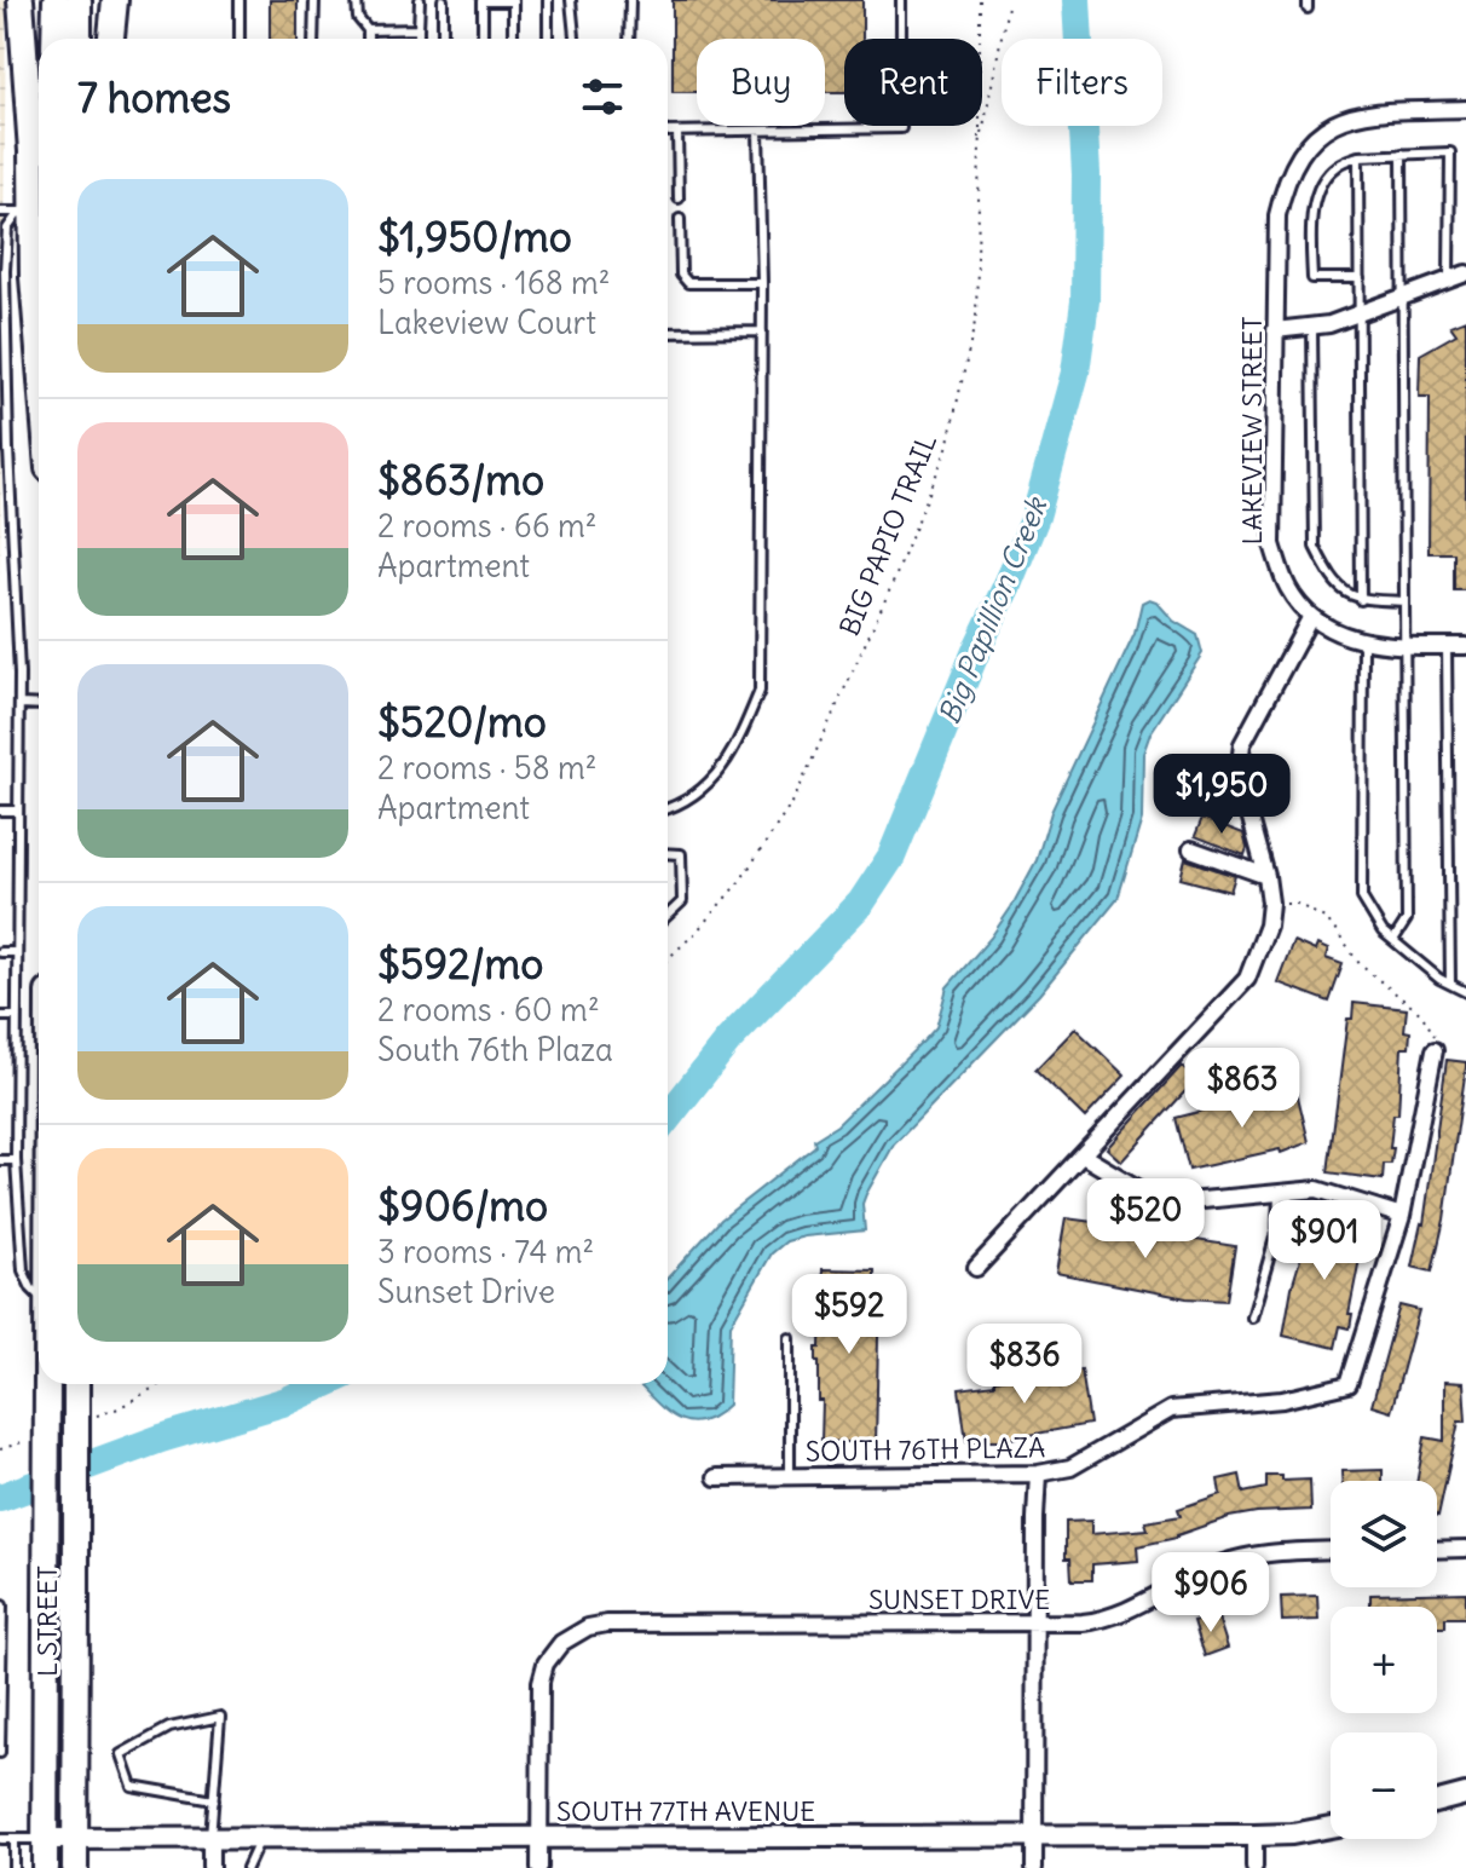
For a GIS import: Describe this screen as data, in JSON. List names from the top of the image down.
{
  "streets": {
    "main road": ["L STREET"],
    "street": [
      "LAKEVIEW STREET",
      "SOUTH 76TH PLAZA",
      "SUNSET DRIVE",
      "SOUTH 77TH AVENUE"
    ],
    "path": ["BIG PAPIO TRAIL"]
  },
  "crossings": [
    ["SUNSET DRIVE", "SOUTH 77TH AVENUE"],
    ["L STREET", "SOUTH 77TH AVENUE"]
  ],
  "water": ["Big Papillion Creek"],
  "page": {
    "chip": ["Buy", "Rent", "Filters"],
    "heading": "7 homes",
    "list": [
      {
        "name": "$1,950/mo",
        "note": "5 rooms · 168 m² · Lakeview Court"
      },
      {
        "name": "$863/mo",
        "note": "2 rooms · 66 m² · Apartment"
      },
      {
        "name": "$520/mo",
        "note": "2 rooms · 58 m² · Apartment"
      },
      {
        "name": "$592/mo",
        "note": "2 rooms · 60 m² · South 76th Plaza"
      },
      {
        "name": "$906/mo",
        "note": "3 rooms · 74 m² · Sunset Drive"
      }
    ],
    "price": [
      "$1,950",
      "$863",
      "$520",
      "$901",
      "$592",
      "$836",
      "$906"
    ],
    "map_buttons": ["+", "−"]
  }
}
